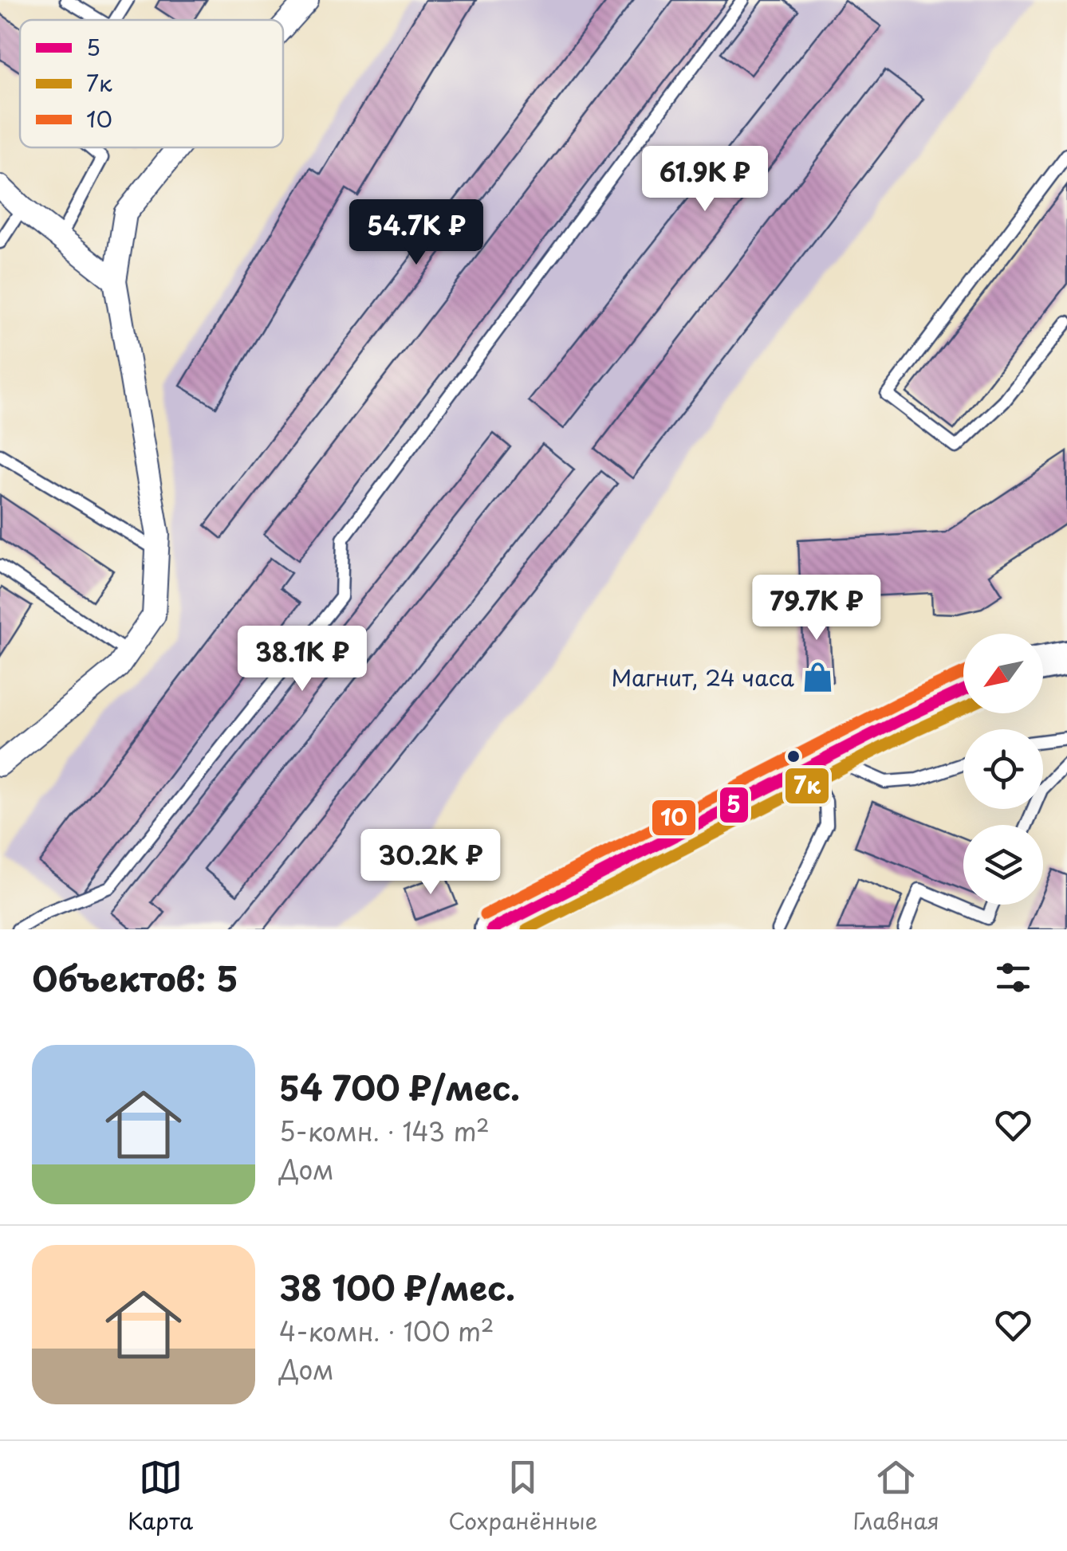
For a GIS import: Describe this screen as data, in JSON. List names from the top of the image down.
{
  "places": {
    "shop": ["Магнит, 24 часа"]
  },
  "lines": ["transit line 10", "transit line 5", "transit line 7к"],
  "legend": ["5", "7к", "10"],
  "north": "bottom left",
  "page": {
    "price": [
      "61.9K ₽",
      "54.7K ₽",
      "79.7K ₽",
      "38.1K ₽",
      "30.2K ₽"
    ],
    "heading": "Объектов: 5",
    "list": [
      {
        "name": "54 700 ₽/мес.",
        "note": "5-комн. · 143 m² · Дом"
      },
      {
        "name": "38 100 ₽/мес.",
        "note": "4-комн. · 100 m² · Дом"
      }
    ],
    "tabs": ["Карта", "Сохранённые", "Главная"]
  }
}
